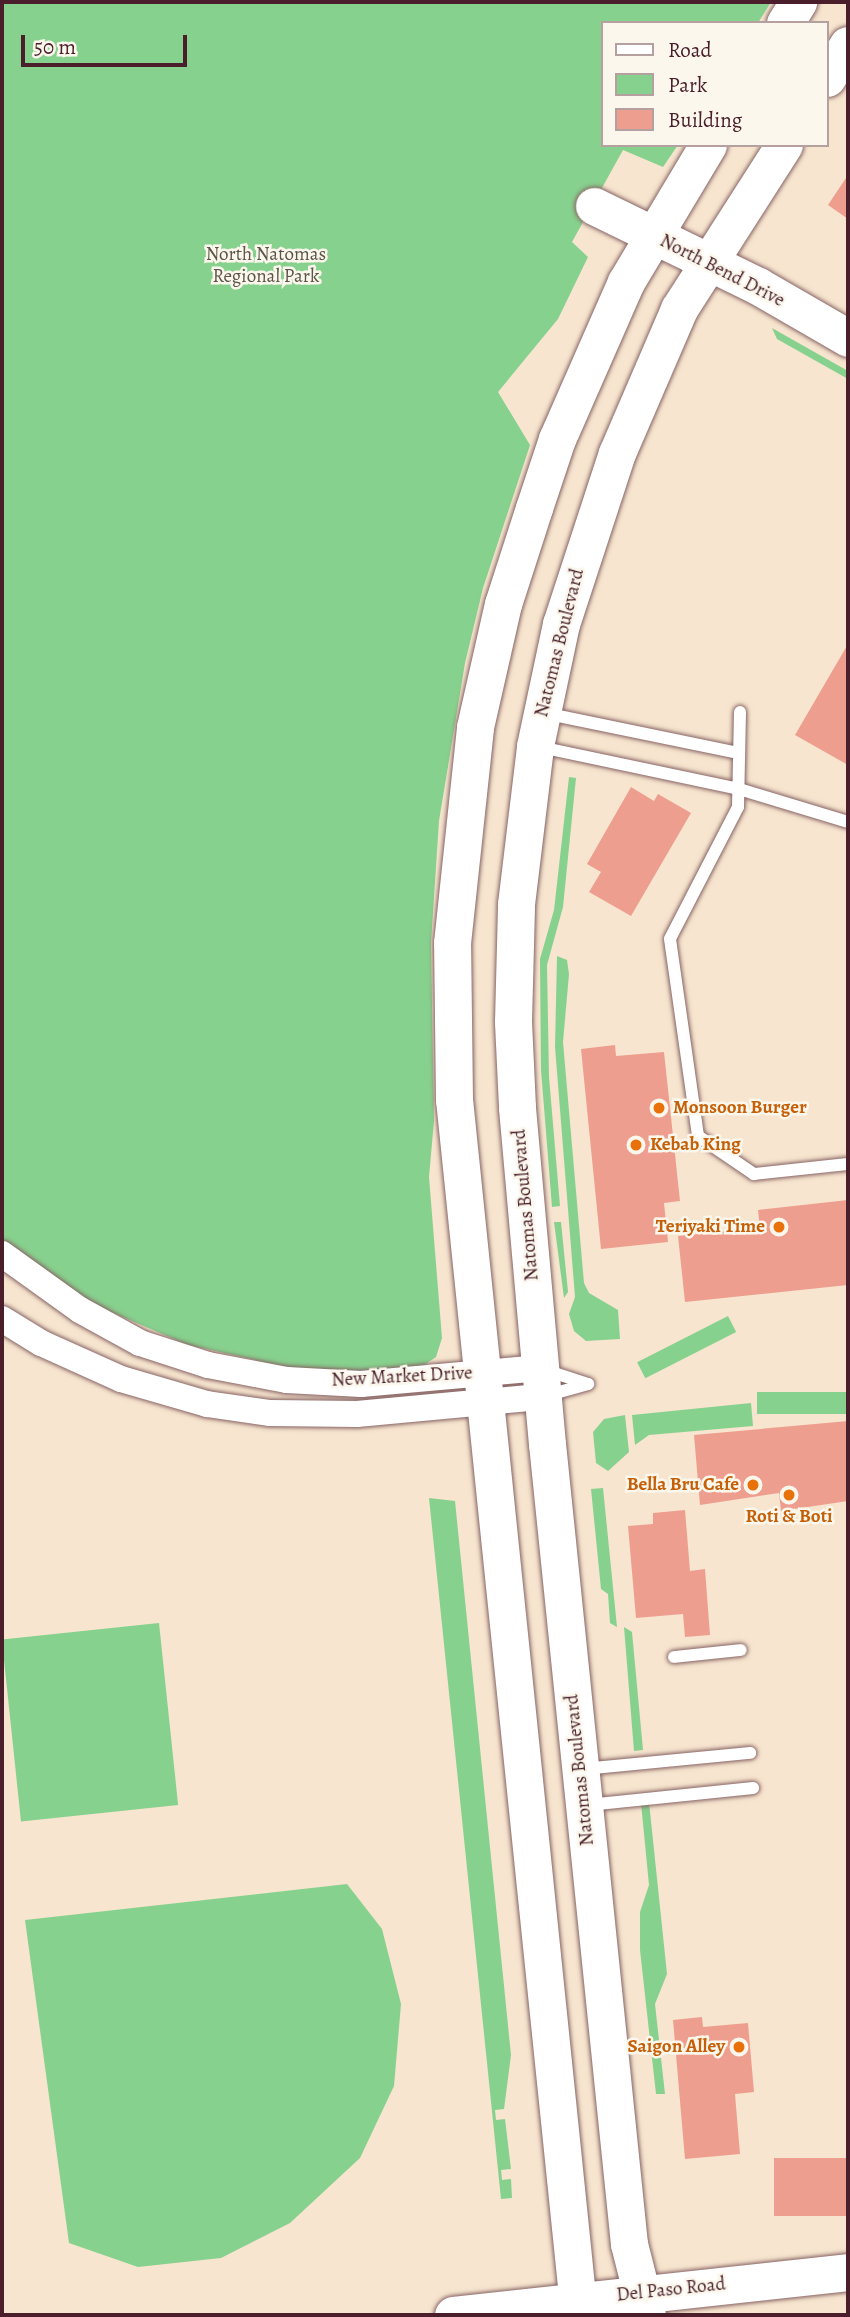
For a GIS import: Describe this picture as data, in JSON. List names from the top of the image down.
{
  "streets": {
    "main road": ["North Bend Drive", "Natomas Boulevard", "Del Paso Road"],
    "street": ["New Market Drive"]
  },
  "crossings": [
    ["North Bend Drive", "Natomas Boulevard"],
    ["Natomas Boulevard", "New Market Drive"],
    ["Natomas Boulevard", "Del Paso Road"]
  ],
  "parks": ["North Natomas Regional Park"],
  "places": [
    "Monsoon Burger",
    "Kebab King",
    "Teriyaki Time",
    "Bella Bru Cafe",
    "Roti & Boti",
    "Saigon Alley"
  ],
  "legend": ["Road", "Park", "Building"],
  "scale_bar": "50 m"
}
